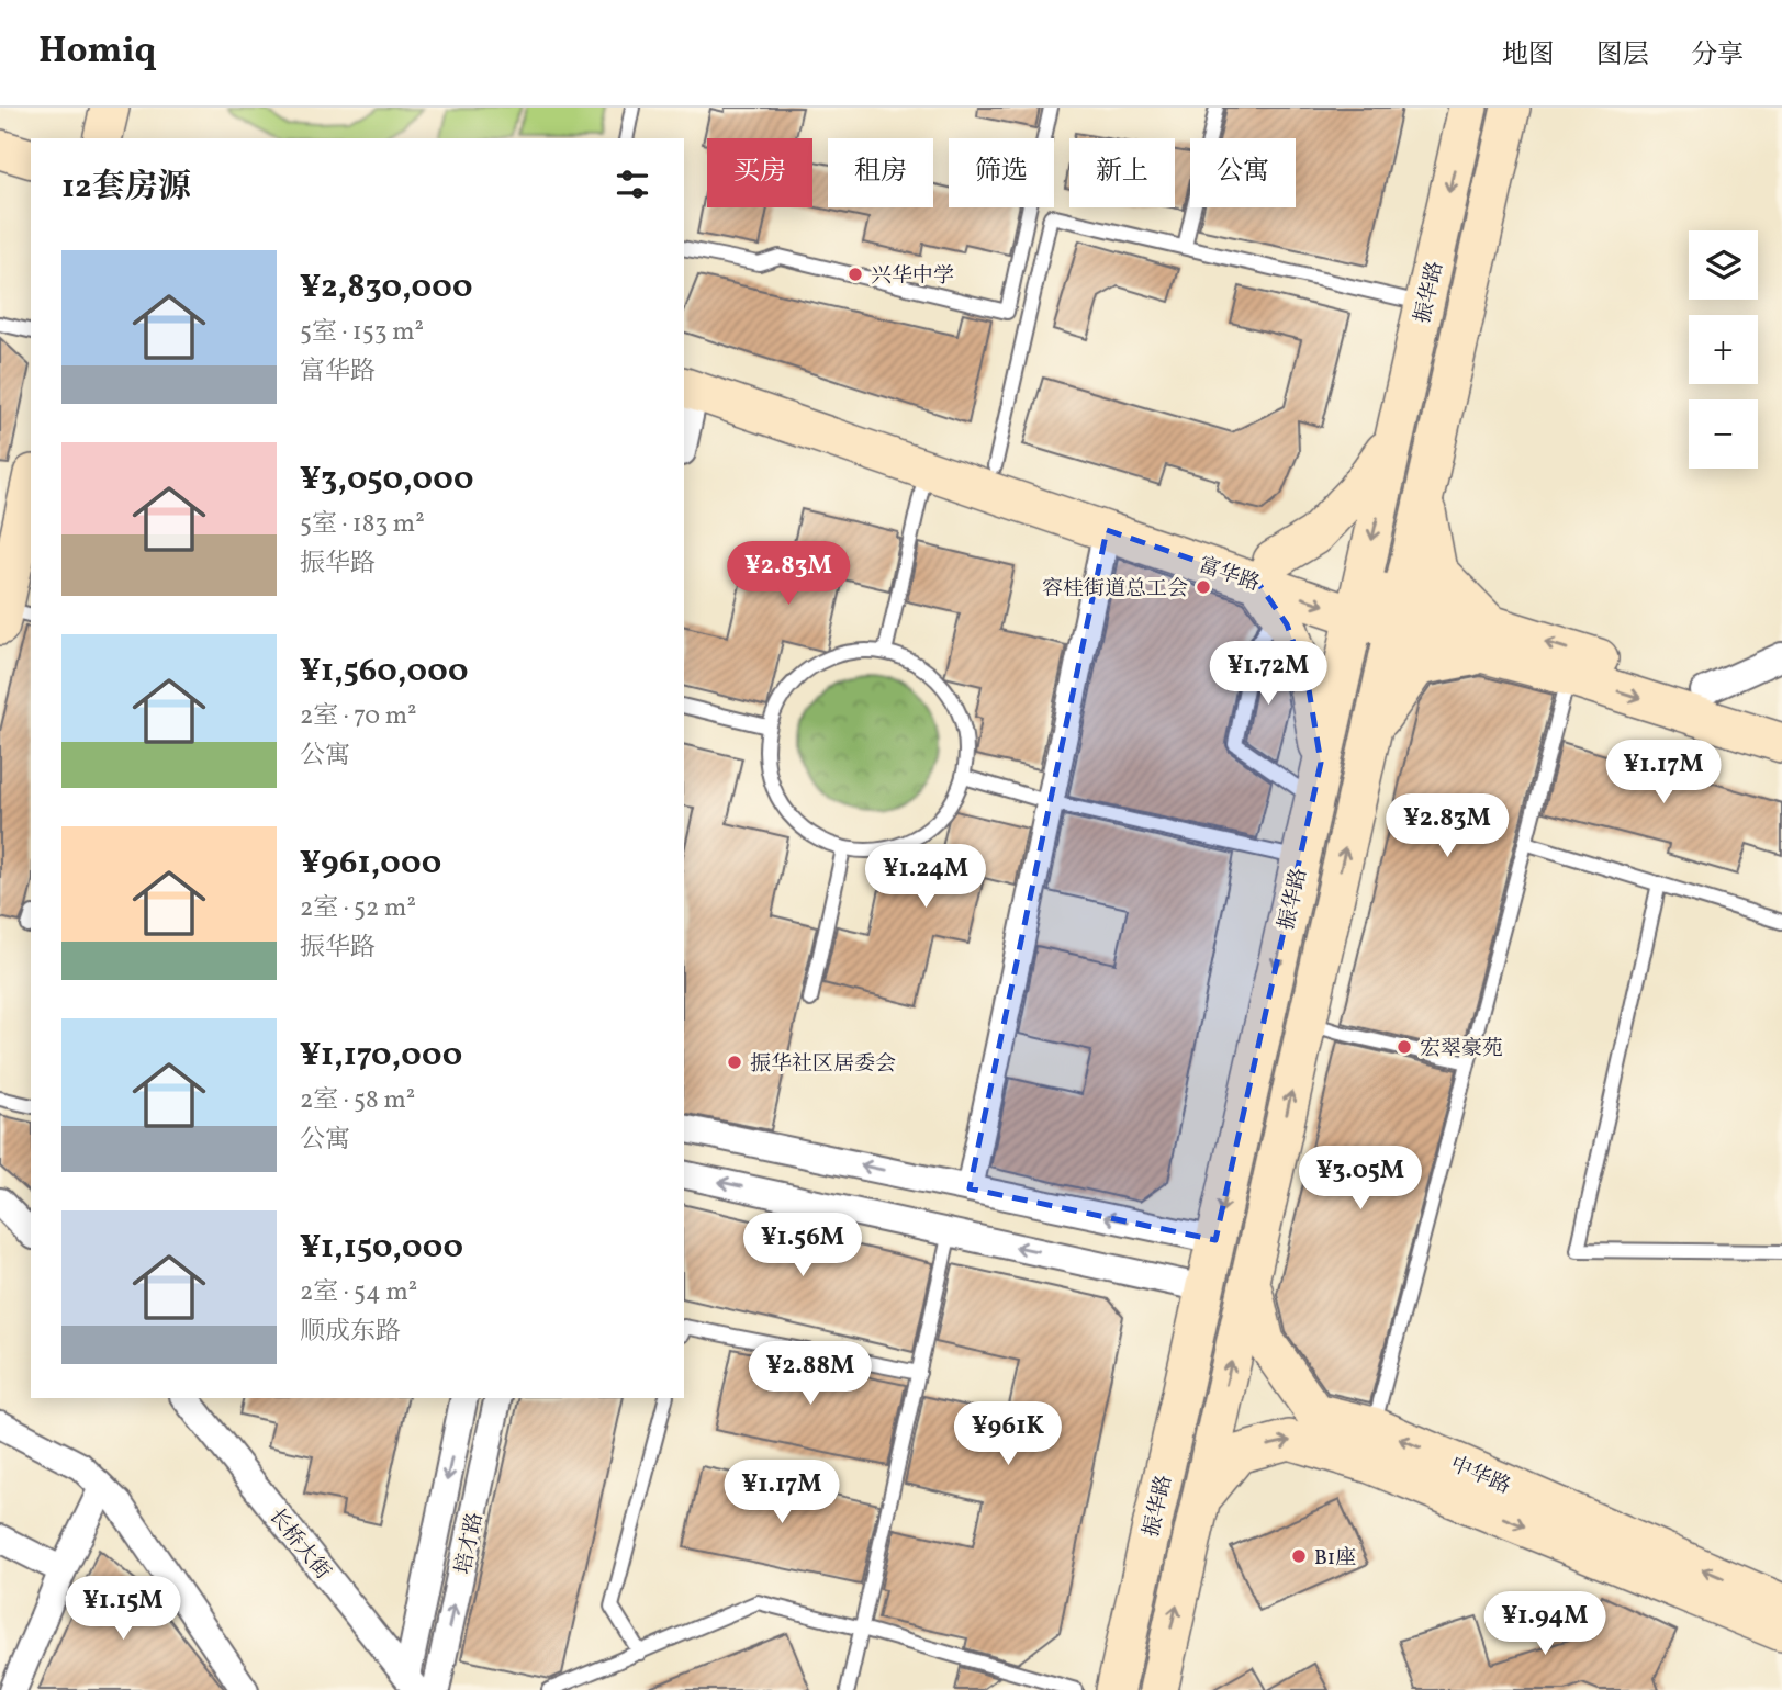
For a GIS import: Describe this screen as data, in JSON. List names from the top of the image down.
{
  "streets": {
    "street": [
      "振华路",
      "富华路",
      "中华路",
      "长桥大街",
      "培才路"
    ]
  },
  "crossings": [
    ["振华路", "富华路"],
    ["振华路", "中华路"],
    ["长桥大街", "培才路"]
  ],
  "places": [
    "兴华中学",
    "容桂街道总工会",
    "宏翠豪苑",
    "振华社区居委会",
    "B1座"
  ],
  "page": {
    "header": "Homiq",
    "nav": ["地图", "图层", "分享"],
    "chip": [
      "买房",
      "租房",
      "筛选",
      "新上",
      "公寓"
    ],
    "heading": "12套房源",
    "map_buttons": ["+", "−"],
    "list": [
      {
        "name": "¥2,830,000",
        "note": "5室 · 153 m² · 富华路"
      },
      {
        "name": "¥3,050,000",
        "note": "5室 · 183 m² · 振华路"
      },
      {
        "name": "¥1,560,000",
        "note": "2室 · 70 m² · 公寓"
      },
      {
        "name": "¥961,000",
        "note": "2室 · 52 m² · 振华路"
      },
      {
        "name": "¥1,170,000",
        "note": "2室 · 58 m² · 公寓"
      },
      {
        "name": "¥1,150,000",
        "note": "2室 · 54 m² · 顺成东路"
      }
    ],
    "price": [
      "¥2.83M",
      "¥1.72M",
      "¥1.17M",
      "¥2.83M",
      "¥1.24M",
      "¥3.05M",
      "¥1.56M",
      "¥2.88M",
      "¥961K",
      "¥1.17M",
      "¥1.15M",
      "¥1.94M"
    ]
  }
}
